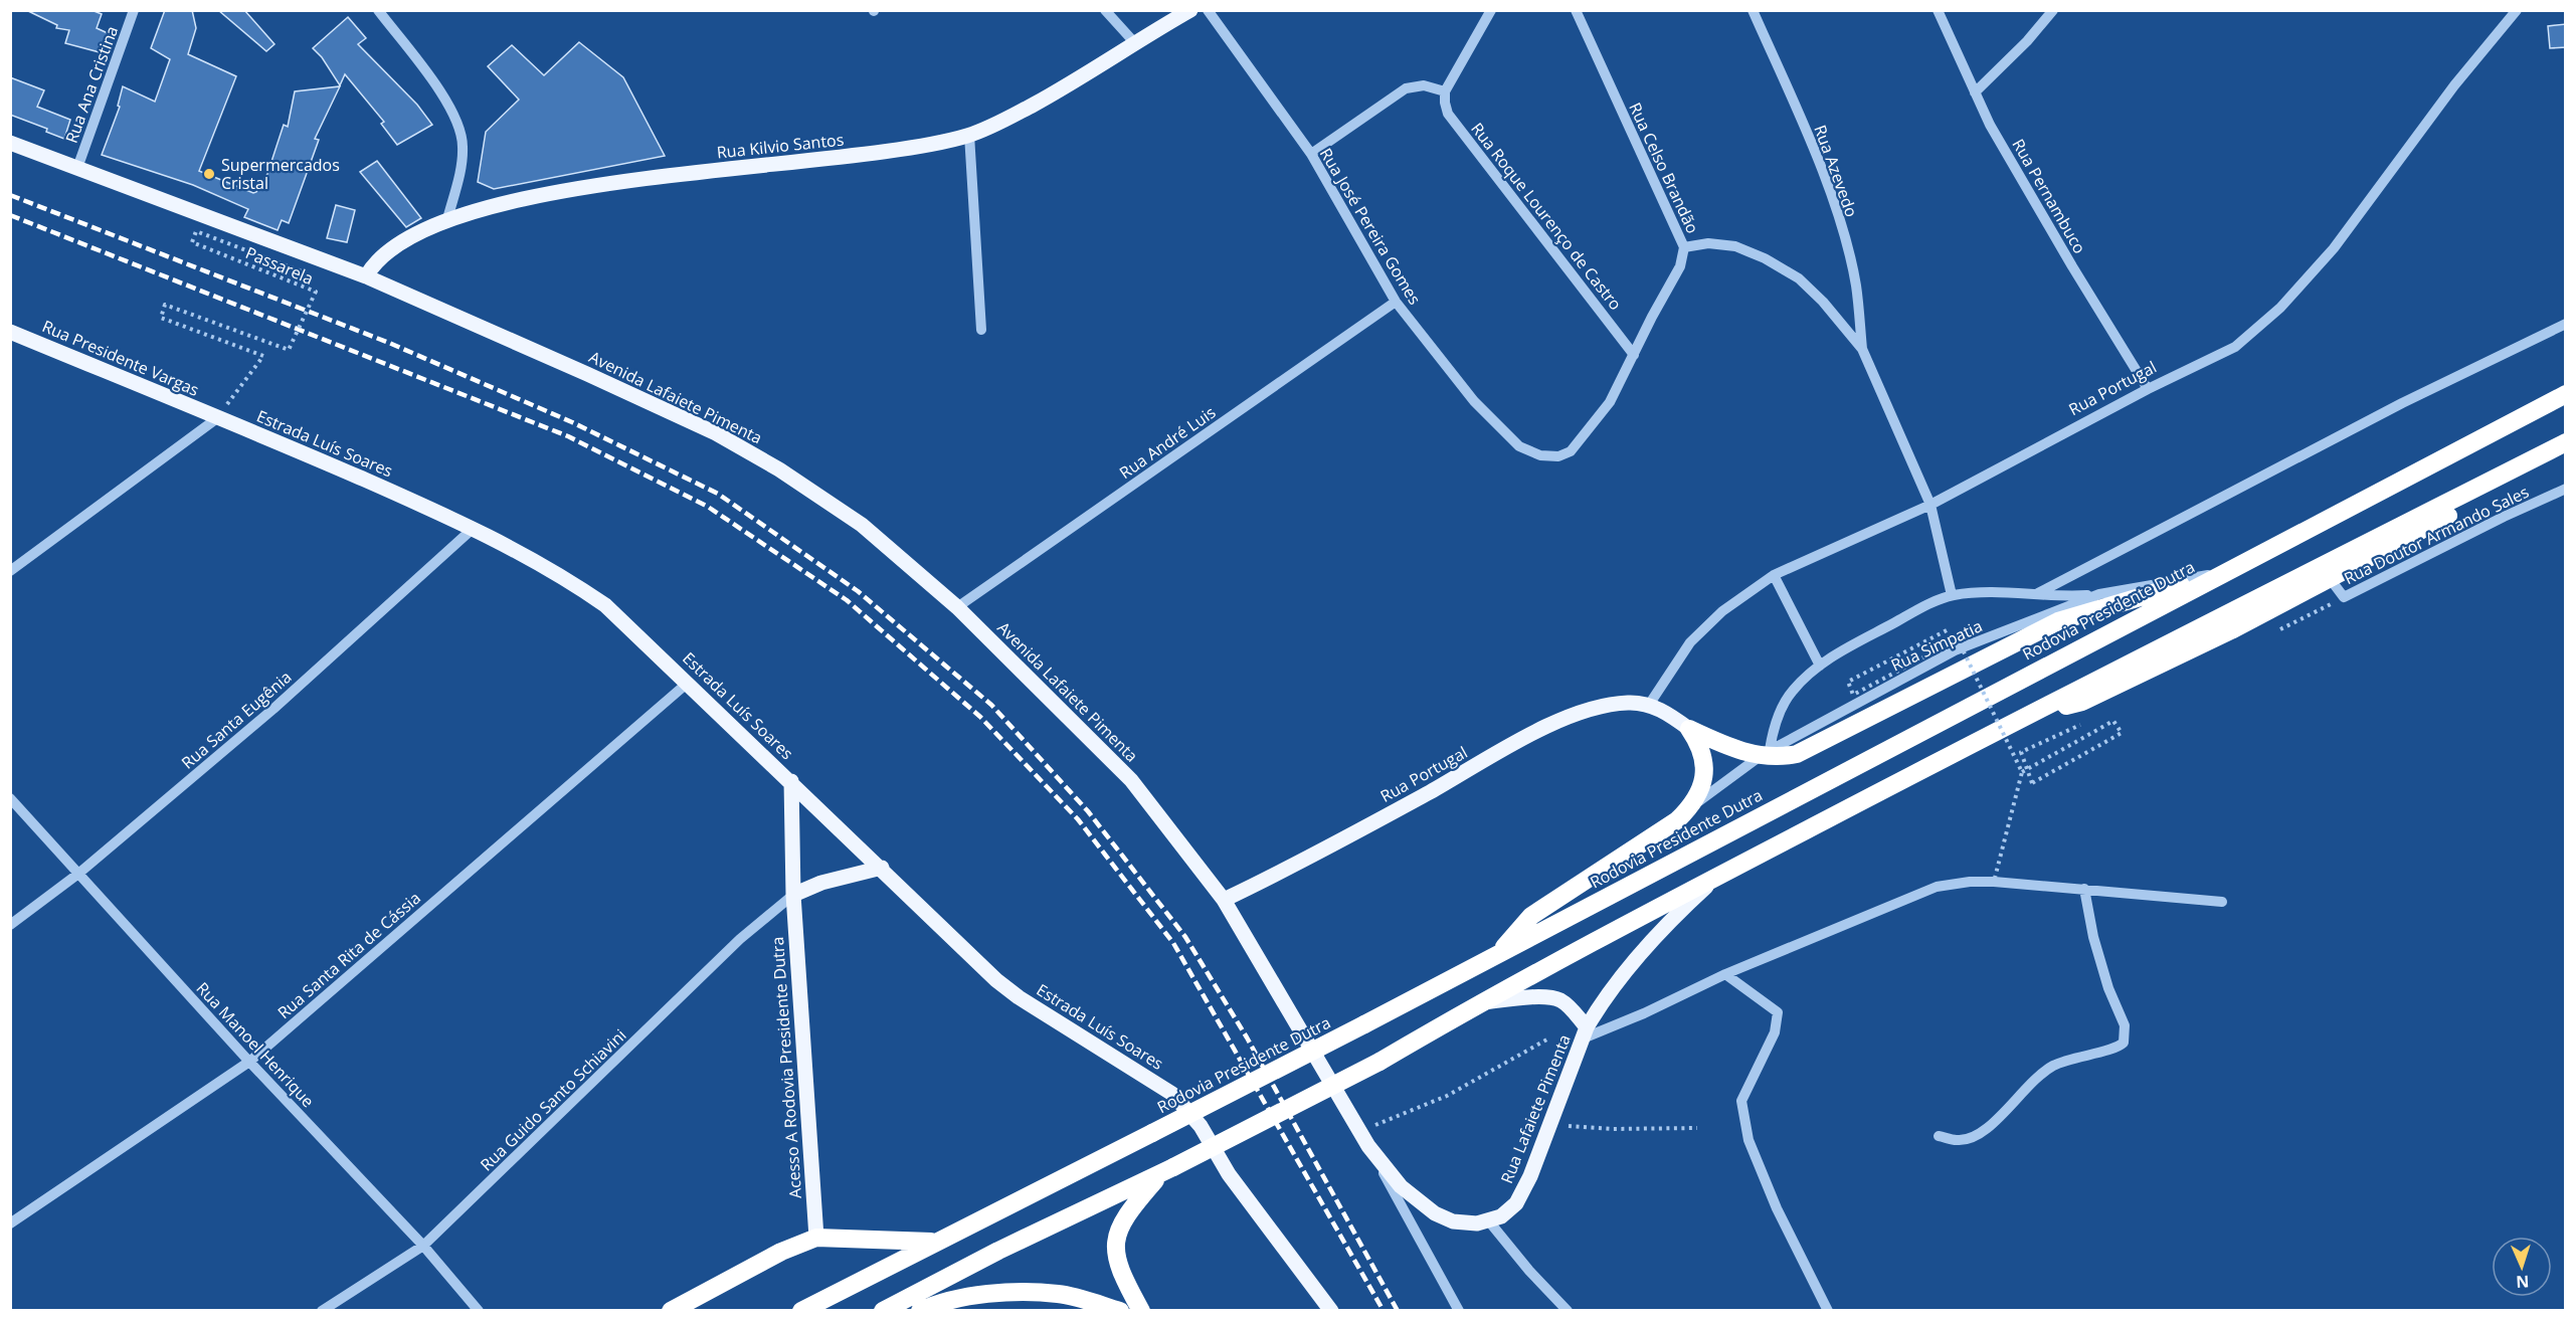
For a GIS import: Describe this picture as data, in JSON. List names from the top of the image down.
{
  "streets": {
    "highway": ["Rodovia Presidente Dutra"],
    "main road": [
      "Rua Kilvio Santos",
      "Rua Presidente Vargas",
      "Rua Portugal",
      "Avenida Lafaiete Pimenta",
      "Estrada Luís Soares",
      "Acesso A Rodovia Presidente Dutra",
      "Rua Lafaiete Pimenta"
    ],
    "street": [
      "Rua Ana Cristina",
      "Rua Celso Brandão",
      "Rua Azevedo",
      "Rua Pernambuco",
      "Rua Roque Lourenço de Castro",
      "Rua José Pereira Gomes",
      "Rua André Luis",
      "Rua Doutor Armando Sales",
      "Rua Simpatia",
      "Rua Santa Eugênia",
      "Rua Santa Rita de Cássia",
      "Rua Manoel Henrique",
      "Rua Guido Santo Schiavini"
    ],
    "path": ["Passarela"]
  },
  "crossings": [
    ["Rua Ana Cristina", "Avenida Lafaiete Pimenta"],
    ["Rua Kilvio Santos", "Avenida Lafaiete Pimenta"],
    ["Rua Celso Brandão", "Rua Azevedo"],
    ["Rua Celso Brandão", "Rua José Pereira Gomes"],
    ["Rua Celso Brandão", "Rua Portugal"],
    ["Rua Pernambuco", "Rua Portugal"],
    ["Rua Roque Lourenço de Castro", "Rua José Pereira Gomes"],
    ["Rua José Pereira Gomes", "Rua André Luis"],
    ["Passarela", "Rua Presidente Vargas"],
    ["Passarela", "Estrada Luís Soares"],
    ["Rua Presidente Vargas", "Estrada Luís Soares"],
    ["Rua Portugal", "Avenida Lafaiete Pimenta"],
    ["Avenida Lafaiete Pimenta", "Rua André Luis"],
    ["Estrada Luís Soares", "Rua Santa Eugênia"],
    ["Estrada Luís Soares", "Rua Santa Rita de Cássia"],
    ["Estrada Luís Soares", "Acesso A Rodovia Presidente Dutra"],
    ["Rodovia Presidente Dutra", "Rua Simpatia"],
    ["Rua Santa Eugênia", "Rua Manoel Henrique"],
    ["Rua Santa Rita de Cássia", "Rua Manoel Henrique"],
    ["Rua Manoel Henrique", "Rua Guido Santo Schiavini"],
    ["Acesso A Rodovia Presidente Dutra", "Rua Guido Santo Schiavini"]
  ],
  "places": ["Supermercados Cristal"],
  "north": "bottom"
}
